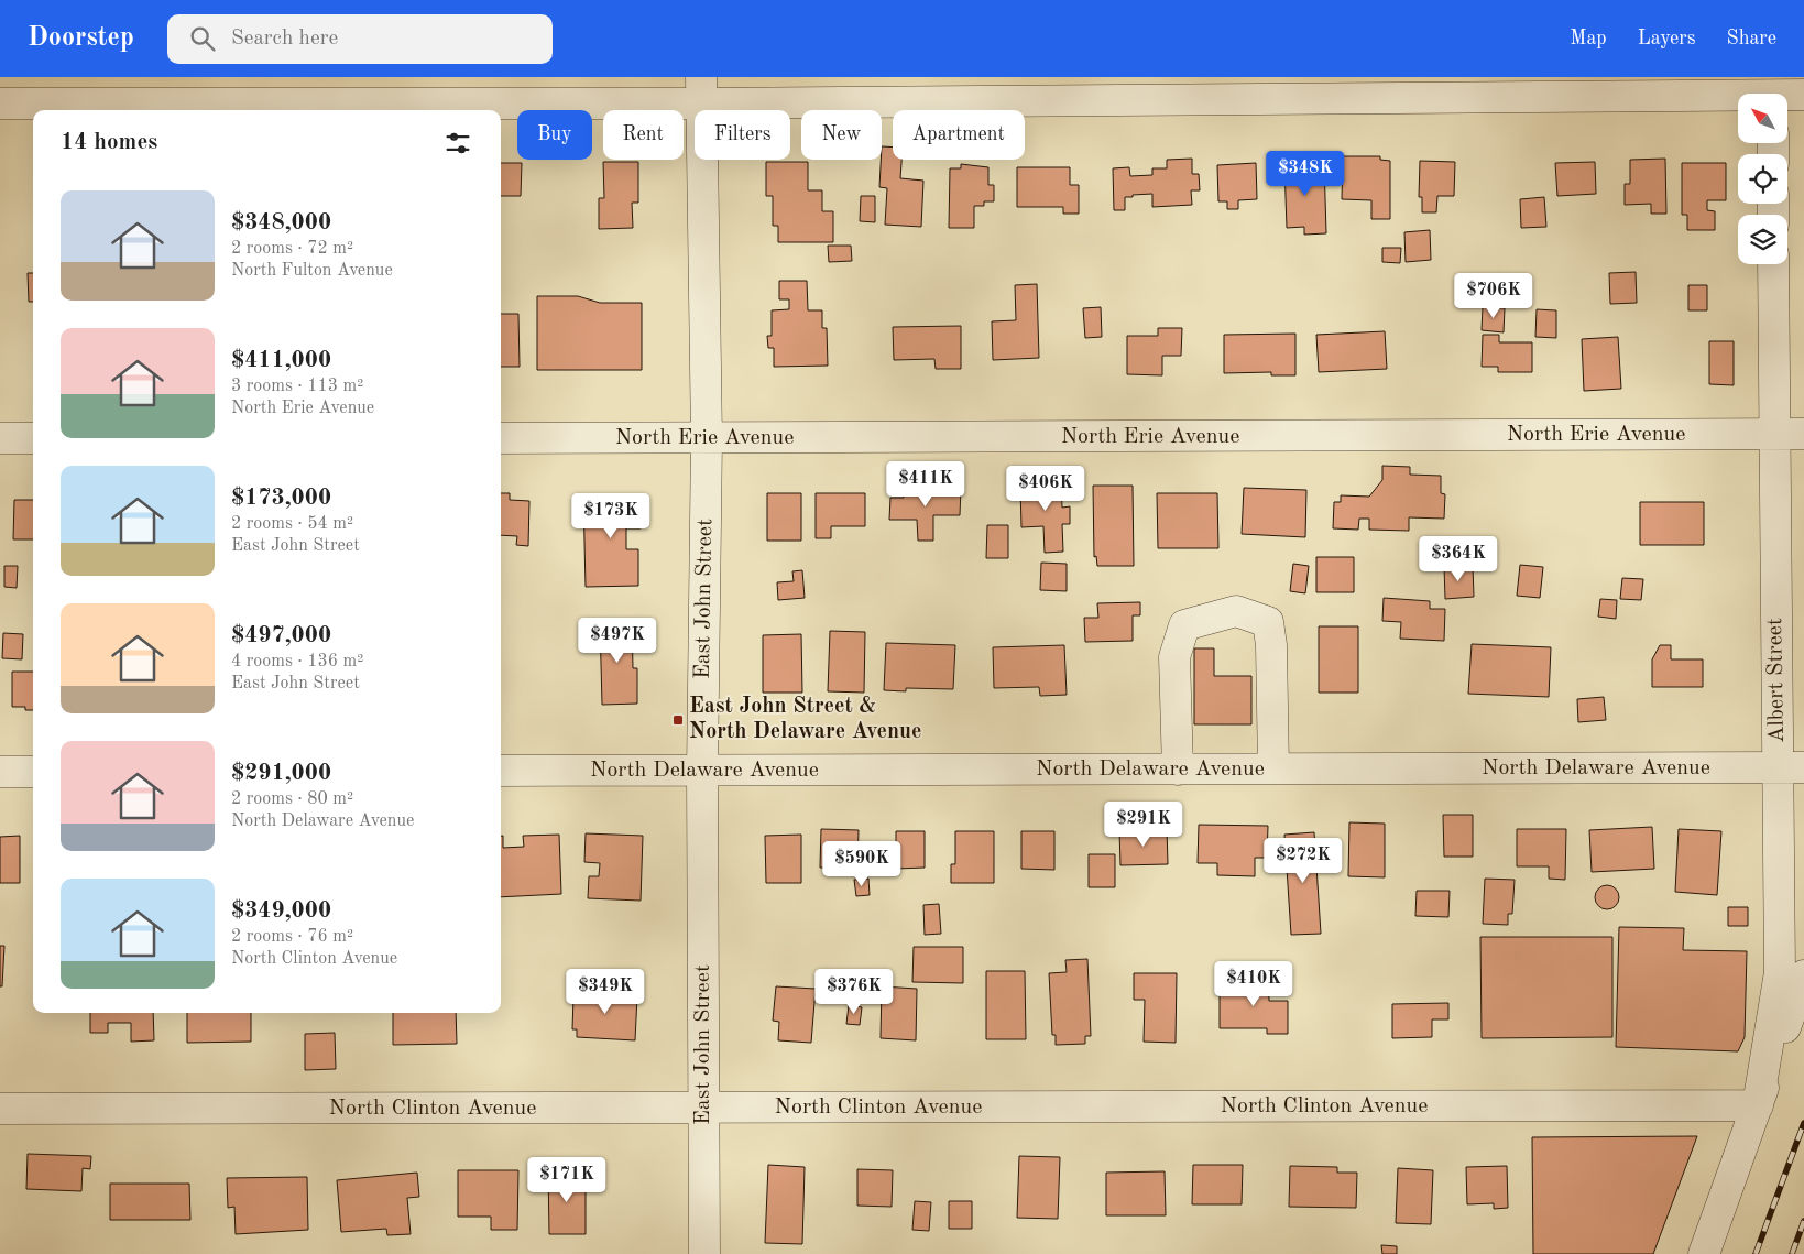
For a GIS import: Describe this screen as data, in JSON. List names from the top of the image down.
{
  "streets": {
    "street": [
      "North Erie Avenue",
      "East John Street",
      "Albert Street",
      "North Delaware Avenue",
      "North Clinton Avenue"
    ]
  },
  "crossings": [
    ["North Erie Avenue", "East John Street"],
    ["North Erie Avenue", "Albert Street"],
    ["East John Street", "North Delaware Avenue"],
    ["East John Street", "North Clinton Avenue"],
    ["Albert Street", "North Delaware Avenue"],
    ["Albert Street", "North Clinton Avenue"]
  ],
  "places": {
    "transit": ["East John Street & North Delaware Avenue"]
  },
  "north": "top left",
  "page": {
    "header": "Doorstep",
    "search": "Search here",
    "nav": ["Map", "Layers", "Share"],
    "chip": [
      "Buy",
      "Rent",
      "Filters",
      "New",
      "Apartment"
    ],
    "heading": "14 homes",
    "price": [
      "$348K",
      "$706K",
      "$411K",
      "$406K",
      "$173K",
      "$364K",
      "$497K",
      "$291K",
      "$272K",
      "$590K",
      "$410K",
      "$349K",
      "$376K",
      "$171K"
    ],
    "list": [
      {
        "name": "$348,000",
        "note": "2 rooms · 72 m² · North Fulton Avenue"
      },
      {
        "name": "$411,000",
        "note": "3 rooms · 113 m² · North Erie Avenue"
      },
      {
        "name": "$173,000",
        "note": "2 rooms · 54 m² · East John Street"
      },
      {
        "name": "$497,000",
        "note": "4 rooms · 136 m² · East John Street"
      },
      {
        "name": "$291,000",
        "note": "2 rooms · 80 m² · North Delaware Avenue"
      },
      {
        "name": "$349,000",
        "note": "2 rooms · 76 m² · North Clinton Avenue"
      }
    ]
  }
}
